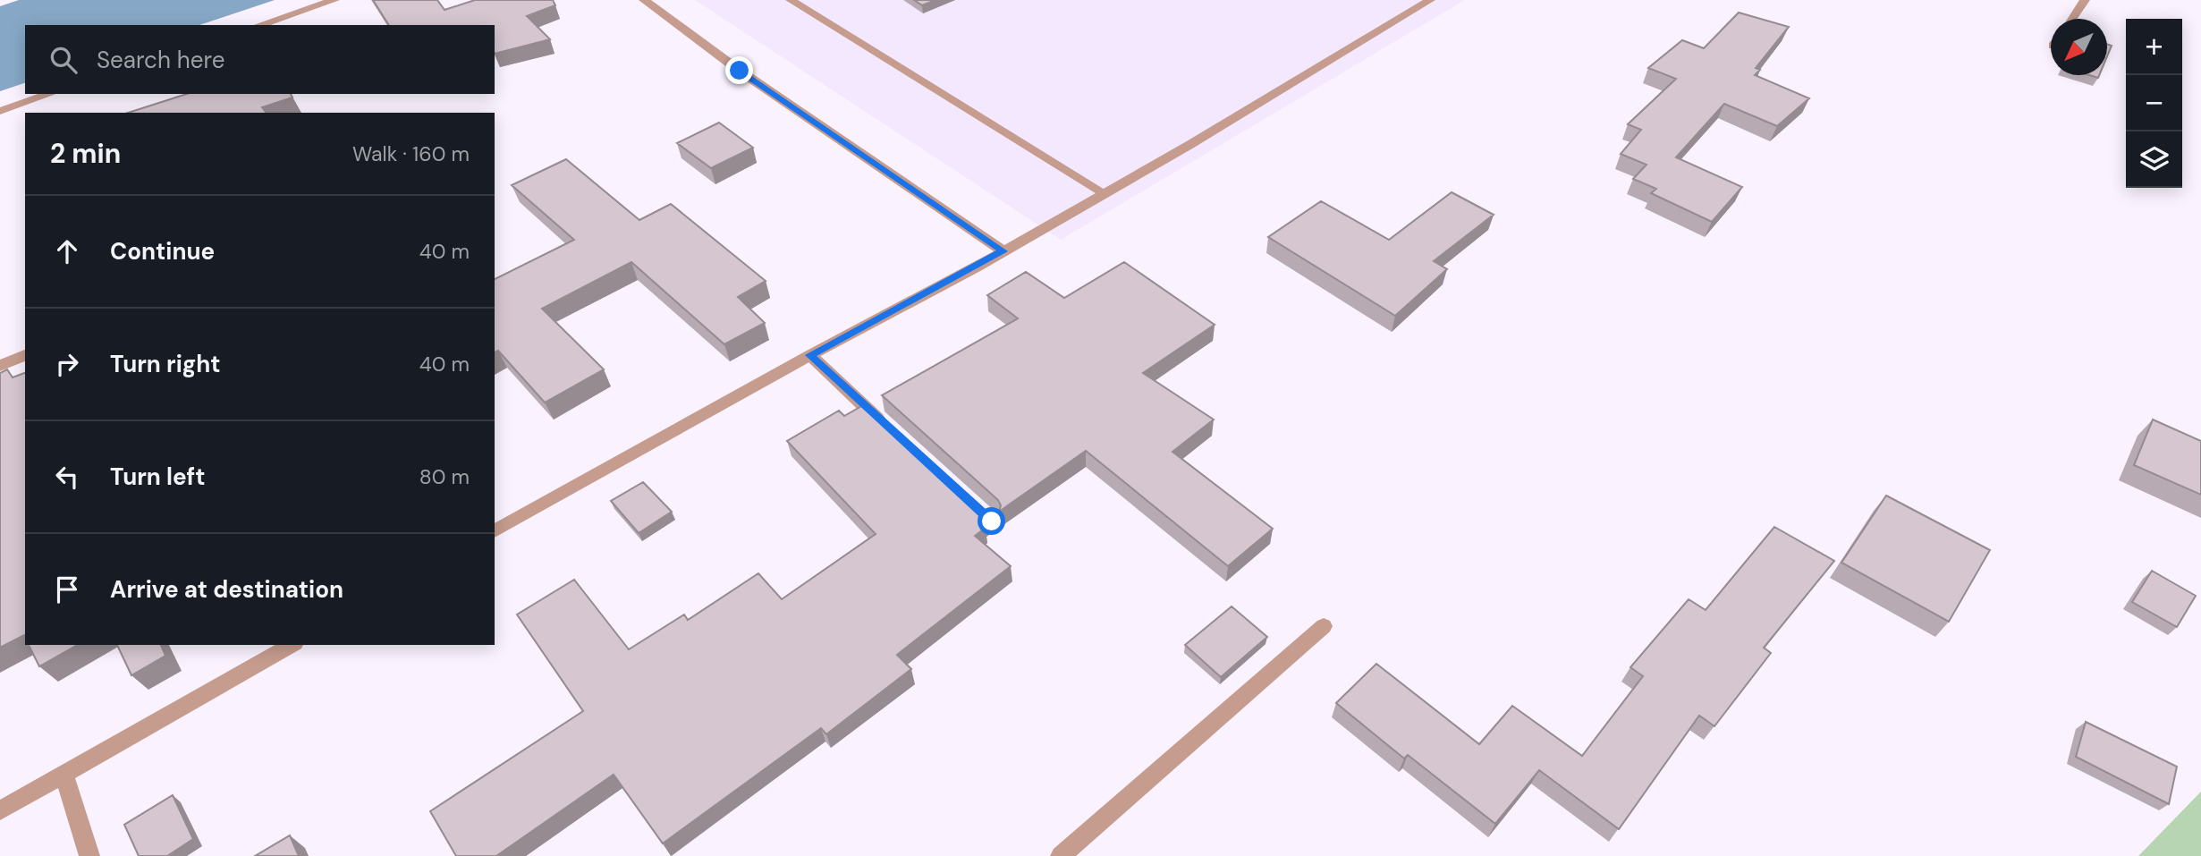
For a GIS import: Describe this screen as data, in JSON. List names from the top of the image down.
{
  "north": "bottom left",
  "page": {
    "map_buttons": ["+", "−"],
    "search": "Search here",
    "heading": ["2 min", "Walk · 160 m"],
    "list": [
      ["Continue", "40 m"],
      ["Turn right", "40 m"],
      ["Turn left", "80 m"],
      "Arrive at destination"
    ]
  }
}
